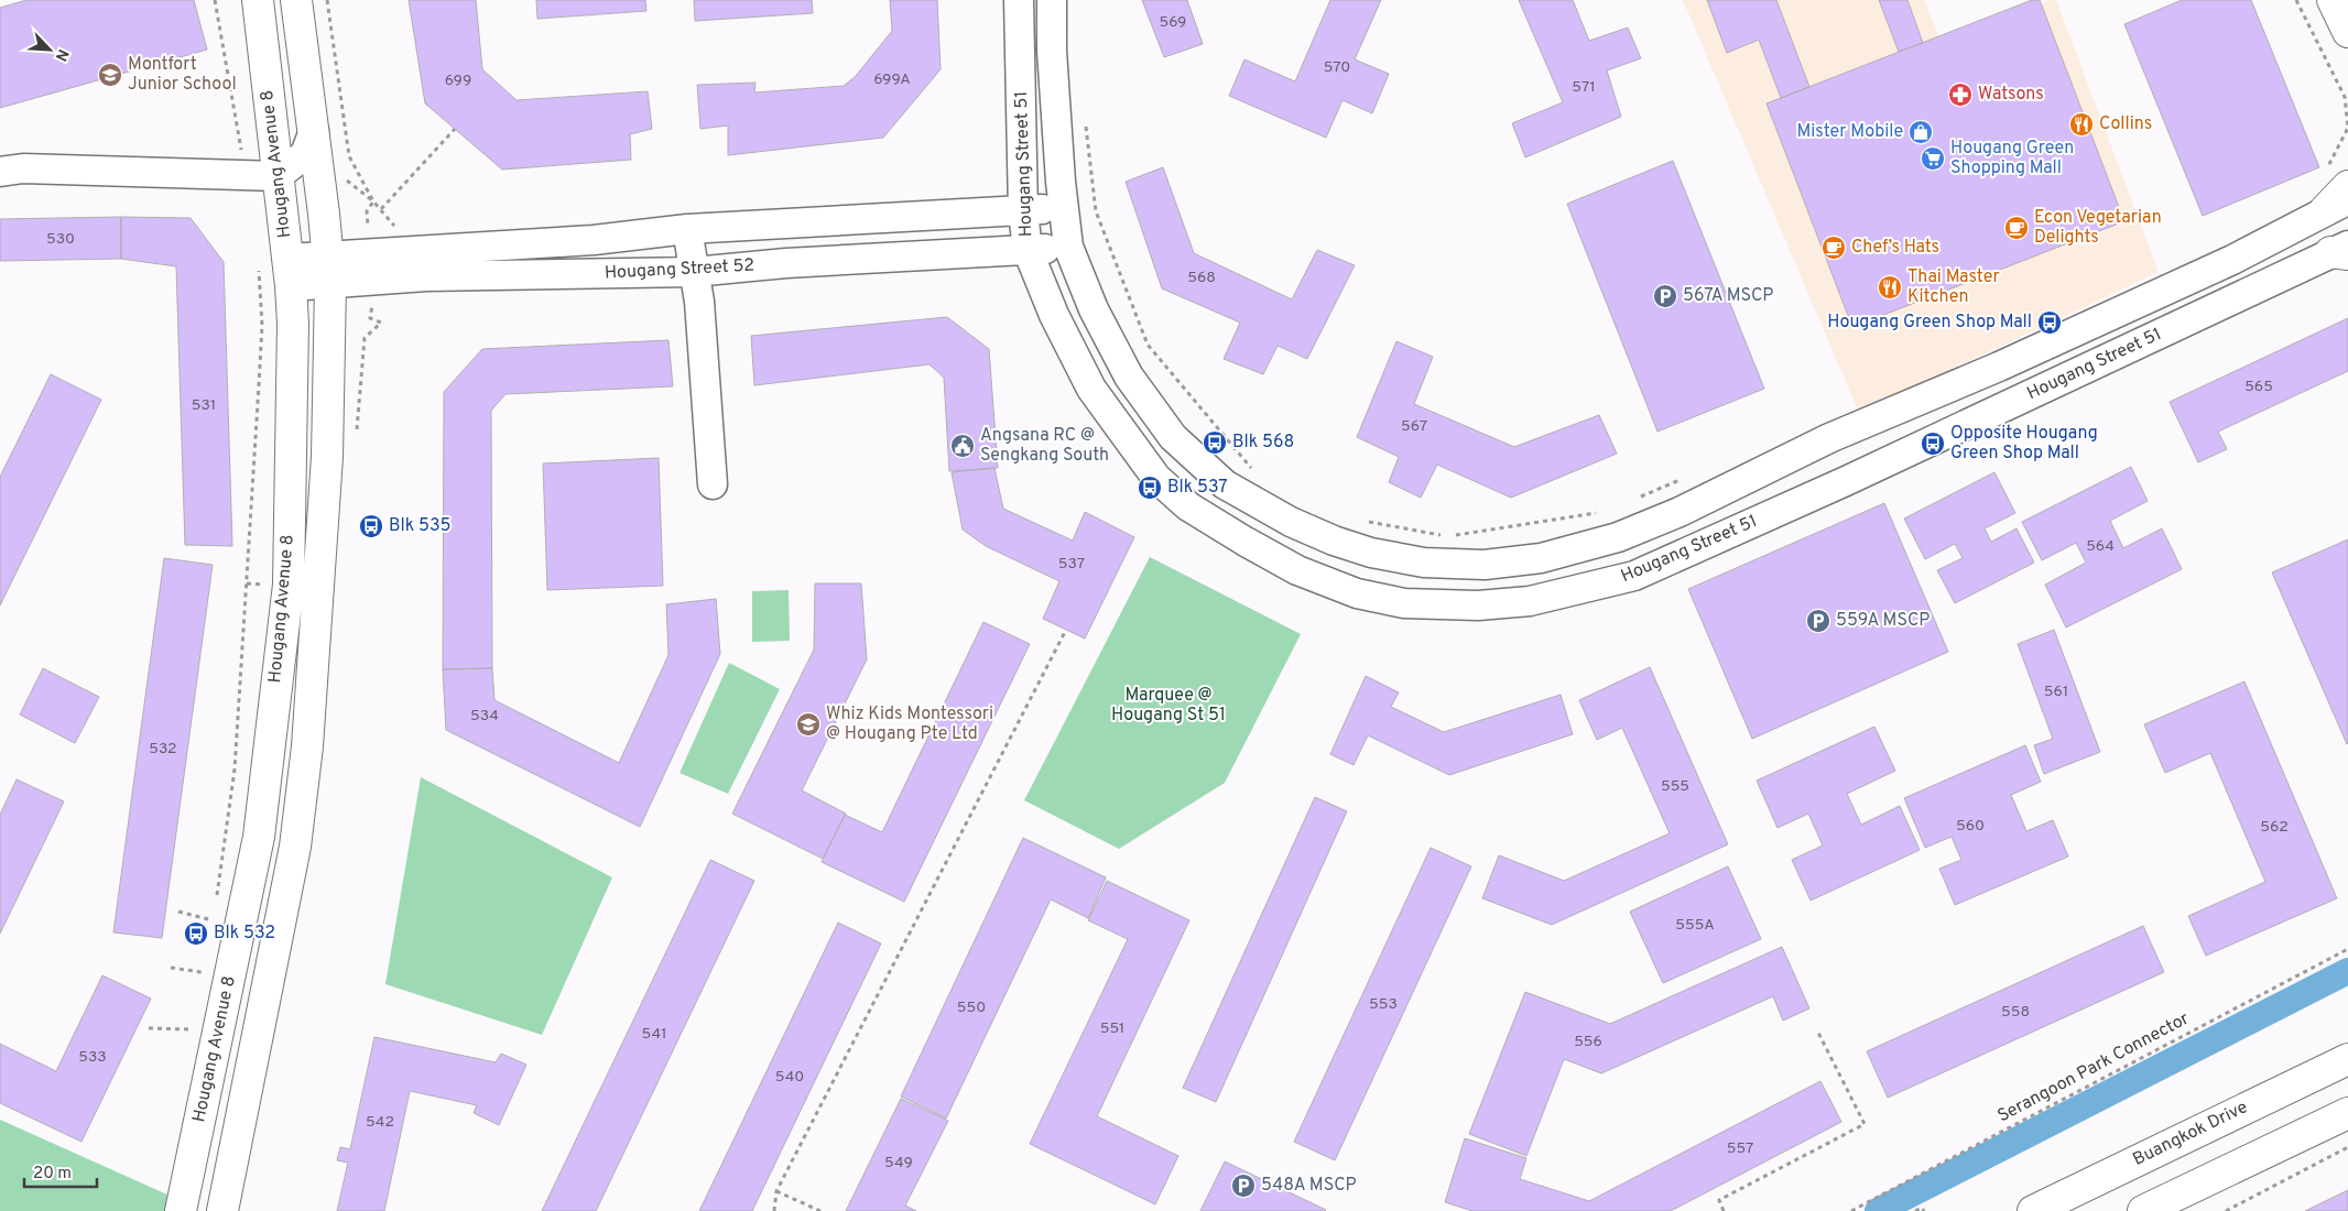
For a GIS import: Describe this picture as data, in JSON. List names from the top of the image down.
{
  "streets": {
    "main road": ["Hougang Avenue 8", "Buangkok Drive"],
    "street": ["Hougang Street 51", "Hougang Street 52"],
    "path": ["Serangoon Park Connector"]
  },
  "crossings": [
    ["Hougang Avenue 8", "Hougang Street 52"],
    ["Hougang Street 51", "Hougang Street 52"]
  ],
  "parks": ["Marquee @ Hougang St 51"],
  "places": {
    "school or university": ["Montfort Junior School", "Whiz Kids Montessori @ Hougang Pte Ltd"],
    "pharmacy": ["Watsons"],
    "restaurant": ["Collins", "Thai Master Kitchen"],
    "shop": ["Mister Mobile"],
    "supermarket": ["Hougang Green Shopping Mall"],
    "cafe": ["Econ Vegetarian Delights", "Chef’s Hats"],
    "parking": ["567A MSCP", "559A MSCP", "548A MSCP"],
    "bus stop": [
      "Hougang Green Shop Mall",
      "Blk 568",
      "Opposite Hougang Green Shop Mall",
      "Blk 537",
      "Blk 535",
      "Blk 532"
    ],
    "public building": ["Angsana RC @ Sengkang South"]
  },
  "house_numbers": [
    "569",
    "570",
    "699A",
    "699",
    "571",
    "530",
    "568",
    "565",
    "531",
    "567",
    "564",
    "537",
    "561",
    "534",
    "532",
    "555",
    "560",
    "562",
    "555A",
    "553",
    "550",
    "558",
    "551",
    "541",
    "556",
    "533",
    "540",
    "542",
    "557",
    "549"
  ],
  "scale_bar": "20 m",
  "north": "bottom right"
}
